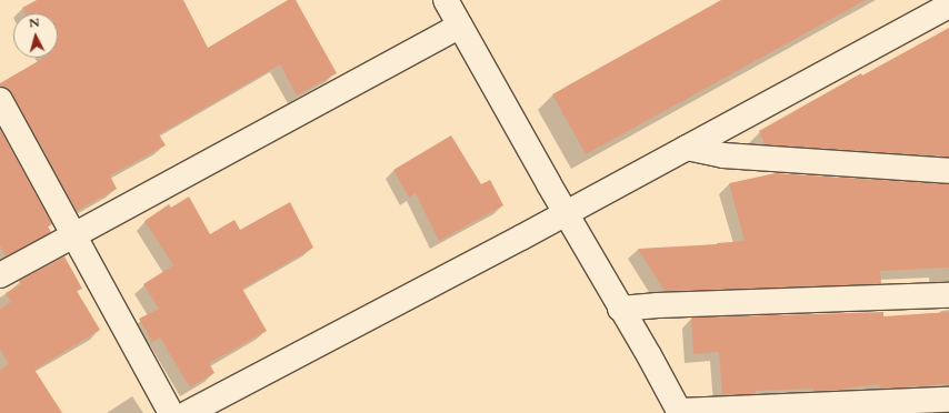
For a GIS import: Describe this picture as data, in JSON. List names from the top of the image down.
{
  "north": "top"
}
